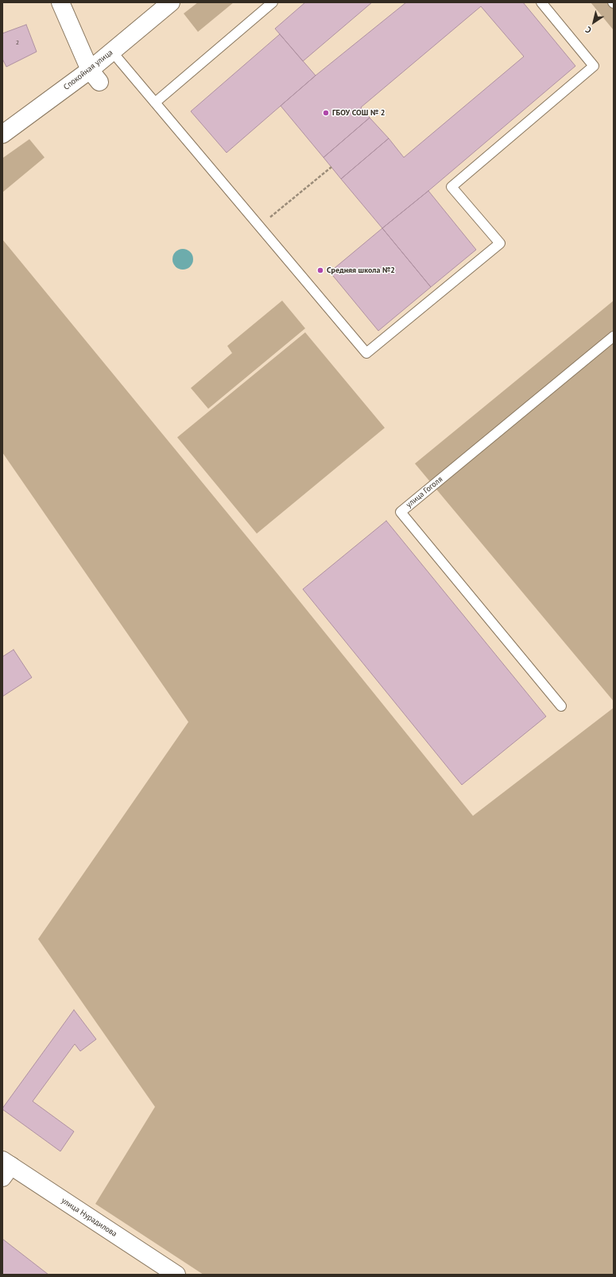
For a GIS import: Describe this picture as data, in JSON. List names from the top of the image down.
{
  "streets": {
    "street": ["Спокойная улица", "улица Нурадилова"],
    "lane": ["улица Гоголя"]
  },
  "places": ["ГБОУ СОШ № 2", "Средняя школа №2"],
  "house_numbers": ["2"],
  "north": "bottom left"
}
